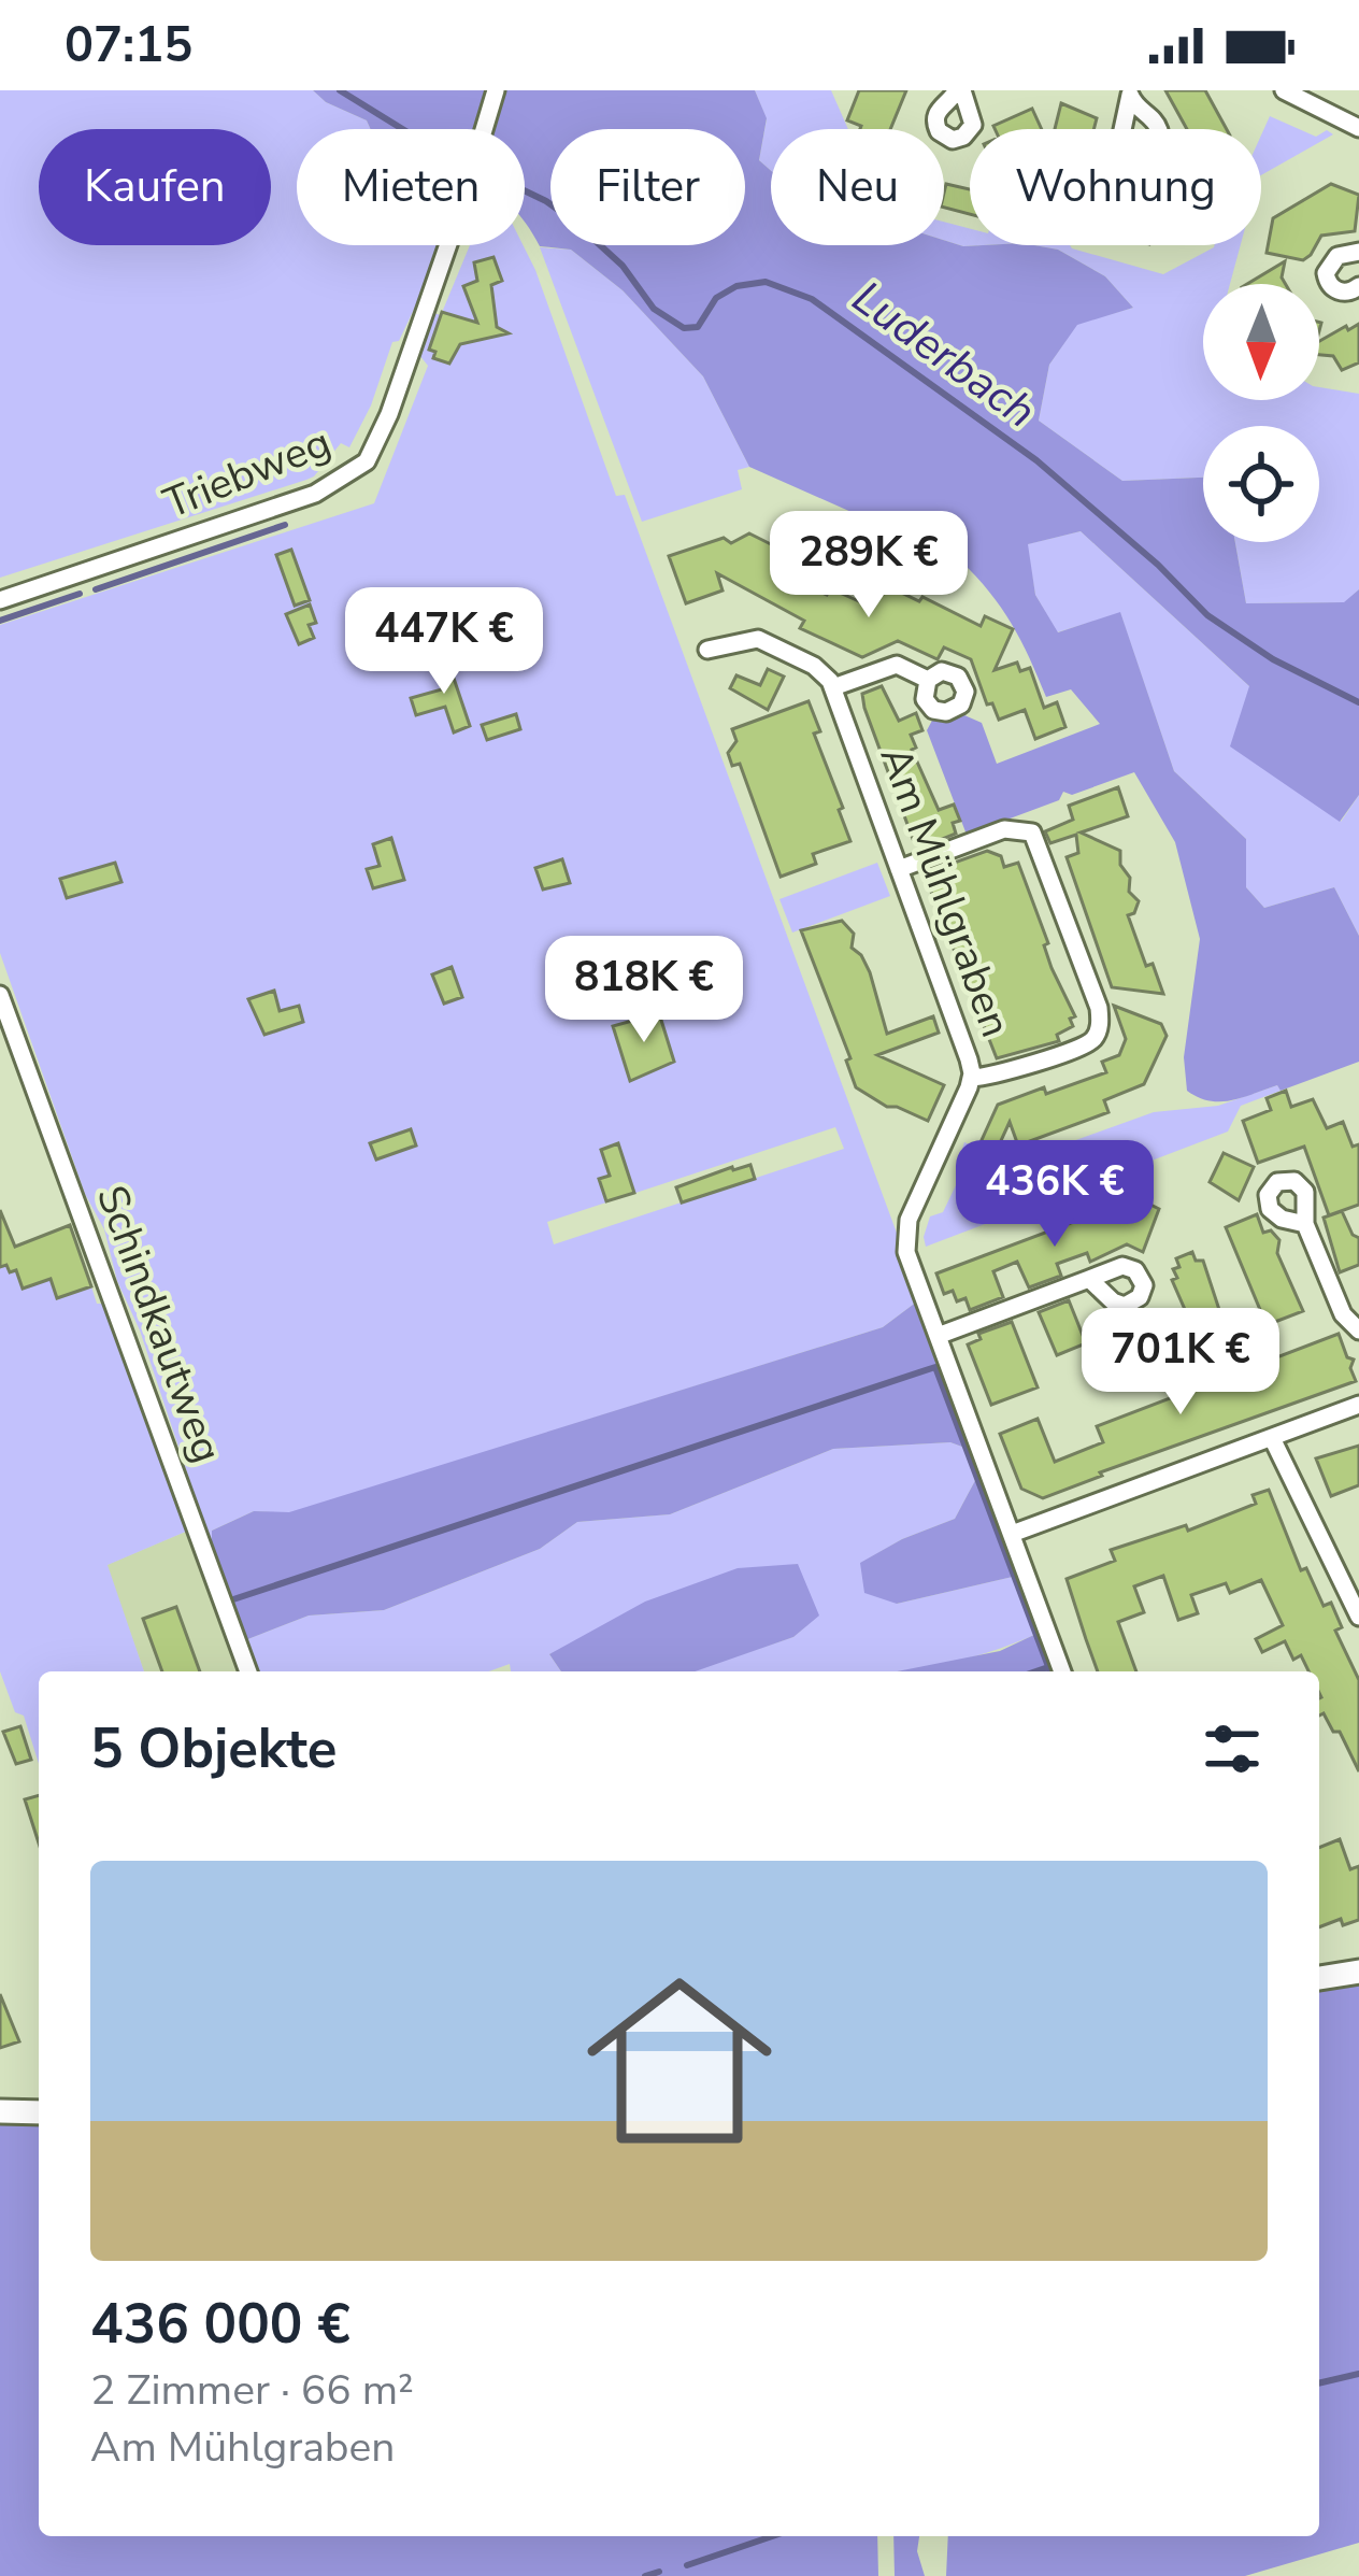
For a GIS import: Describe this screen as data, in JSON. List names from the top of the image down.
{
  "streets": {
    "street": ["Triebweg", "Am Mühlgraben", "Schindkautweg"]
  },
  "water": ["Luderbach"],
  "north": "bottom",
  "page": {
    "status": "07:15",
    "chip": [
      "Kaufen",
      "Mieten",
      "Filter",
      "Neu",
      "Wohnung"
    ],
    "price": [
      "289K €",
      "447K €",
      "818K €",
      "436K €",
      "701K €"
    ],
    "heading": "5 Objekte",
    "list": [
      {
        "name": "436 000 €",
        "note": "2 Zimmer · 66 m² · Am Mühlgraben"
      }
    ]
  }
}
